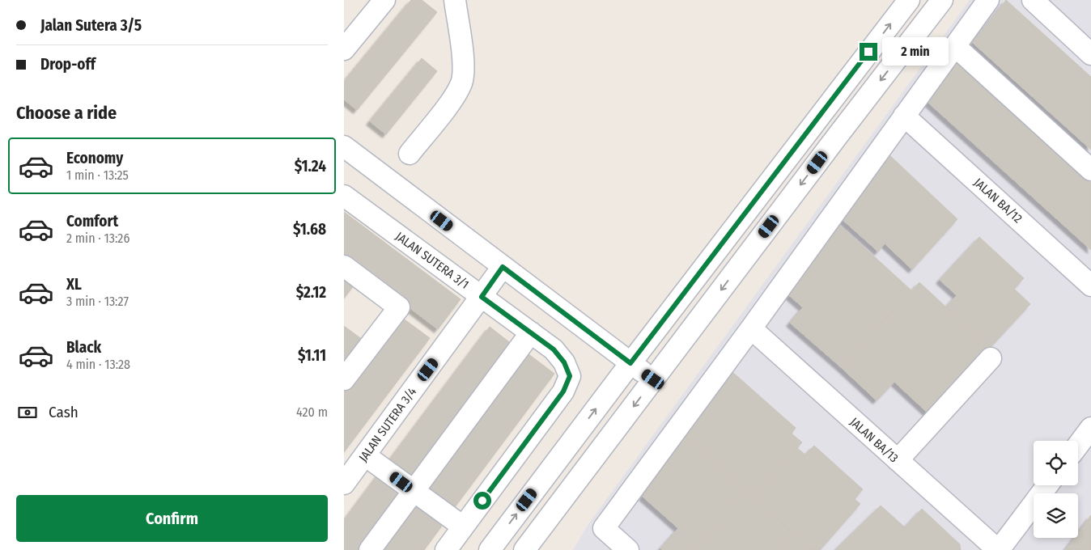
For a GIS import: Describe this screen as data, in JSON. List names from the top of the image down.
{
  "streets": {
    "street": [
      "JALAN BA/12",
      "JALAN SUTERA 3/1",
      "JALAN SUTERA 3/4",
      "JALAN BA/13"
    ]
  },
  "crossings": [
    ["JALAN SUTERA 3/1", "JALAN SUTERA 3/4"]
  ],
  "page": {
    "banner": ["Jalan Sutera 3/5", "Drop-off"],
    "bubble": "2 min",
    "heading": "Choose a ride",
    "list": [
      {
        "name": "Economy",
        "note": "1 min · 13:25",
        "value": "$1.24"
      },
      {
        "name": "Comfort",
        "note": "2 min · 13:26",
        "value": "$1.68"
      },
      {
        "name": "XL",
        "note": "3 min · 13:27",
        "value": "$2.12"
      },
      {
        "name": "Black",
        "note": "4 min · 13:28",
        "value": "$1.11"
      }
    ],
    "pay": ["Cash", "420 m"],
    "buttons": "Confirm"
  }
}
